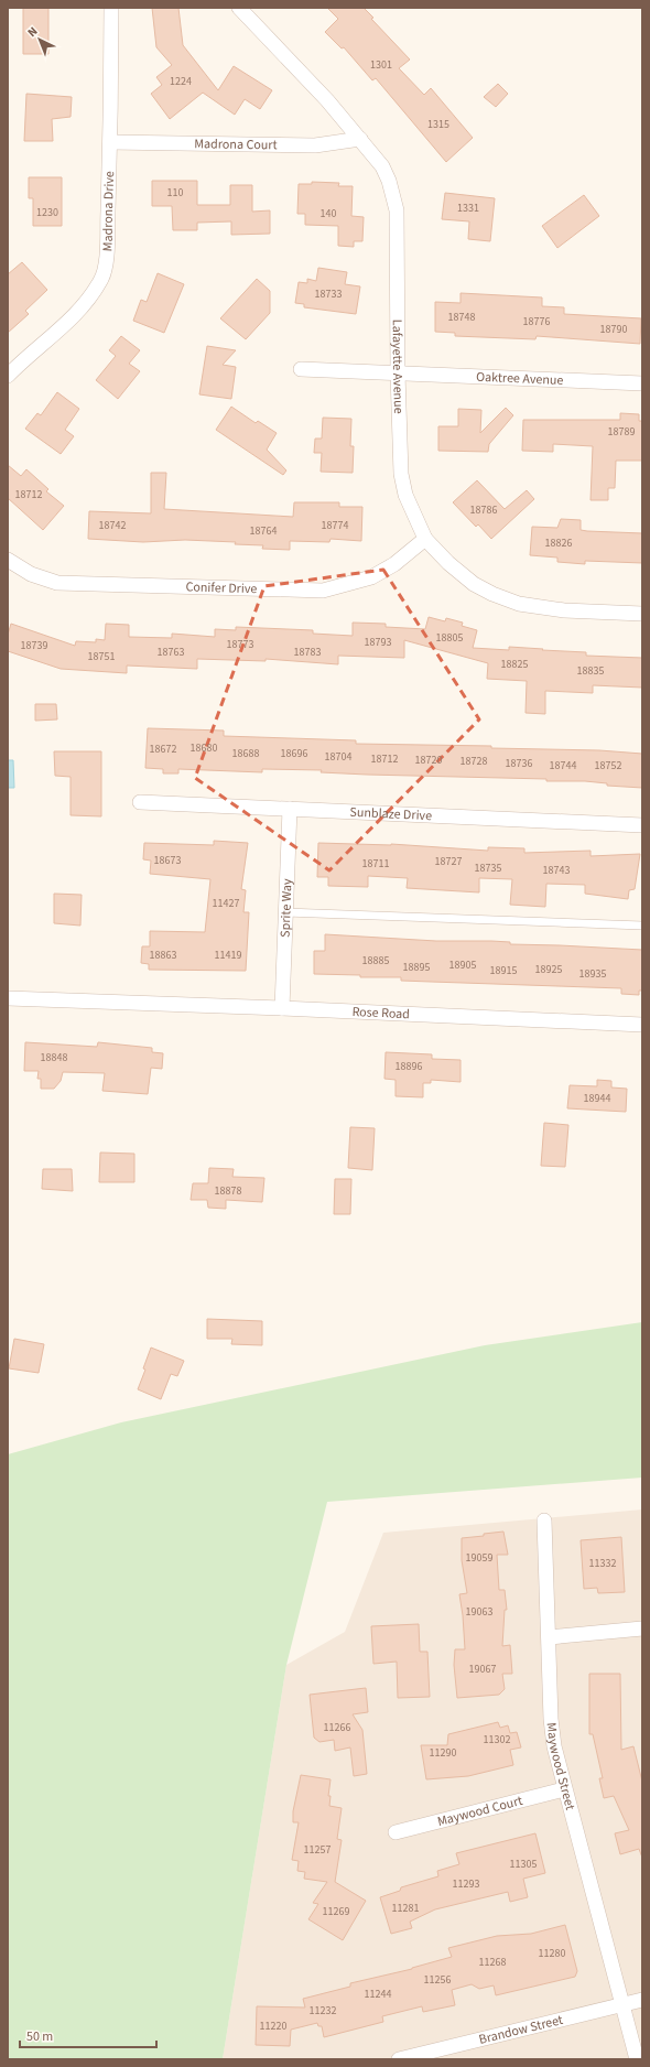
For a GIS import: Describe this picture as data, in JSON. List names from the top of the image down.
{
  "streets": {
    "street": [
      "Madrona Court",
      "Madrona Drive",
      "Lafayette Avenue",
      "Oaktree Avenue",
      "Conifer Drive",
      "Sunblaze Drive",
      "Sprite Way",
      "Rose Road",
      "Maywood Street",
      "Maywood Court",
      "Brandow Street"
    ]
  },
  "crossings": [
    ["Madrona Court", "Madrona Drive"],
    ["Madrona Court", "Lafayette Avenue"],
    ["Lafayette Avenue", "Oaktree Avenue"],
    ["Lafayette Avenue", "Conifer Drive"],
    ["Sunblaze Drive", "Sprite Way"],
    ["Sprite Way", "Rose Road"],
    ["Maywood Street", "Maywood Court"],
    ["Maywood Street", "Brandow Street"]
  ],
  "house_numbers": [
    "1301",
    "1224",
    "1315",
    "110",
    "1331",
    "1230",
    "140",
    "18733",
    "18748",
    "18776",
    "18790",
    "18789",
    "18712",
    "18786",
    "18742",
    "18774",
    "18764",
    "18826",
    "18805",
    "18793",
    "18773",
    "18739",
    "18763",
    "18783",
    "18751",
    "18825",
    "18835",
    "18680",
    "18672",
    "18688",
    "18696",
    "18704",
    "18712",
    "18720",
    "18728",
    "18736",
    "18744",
    "18752",
    "18673",
    "18727",
    "18711",
    "18735",
    "18743",
    "11427",
    "18863",
    "11419",
    "18885",
    "18905",
    "18895",
    "18925",
    "18915",
    "18935",
    "18848",
    "18896",
    "18944",
    "18878",
    "19059",
    "11332",
    "19063",
    "19067",
    "11266",
    "11302",
    "11290",
    "11257",
    "11305",
    "11293",
    "11281",
    "11269",
    "11280",
    "11268",
    "11256",
    "11244",
    "11232",
    "11220"
  ],
  "scale_bar": "50 m",
  "north": "top left"
}
